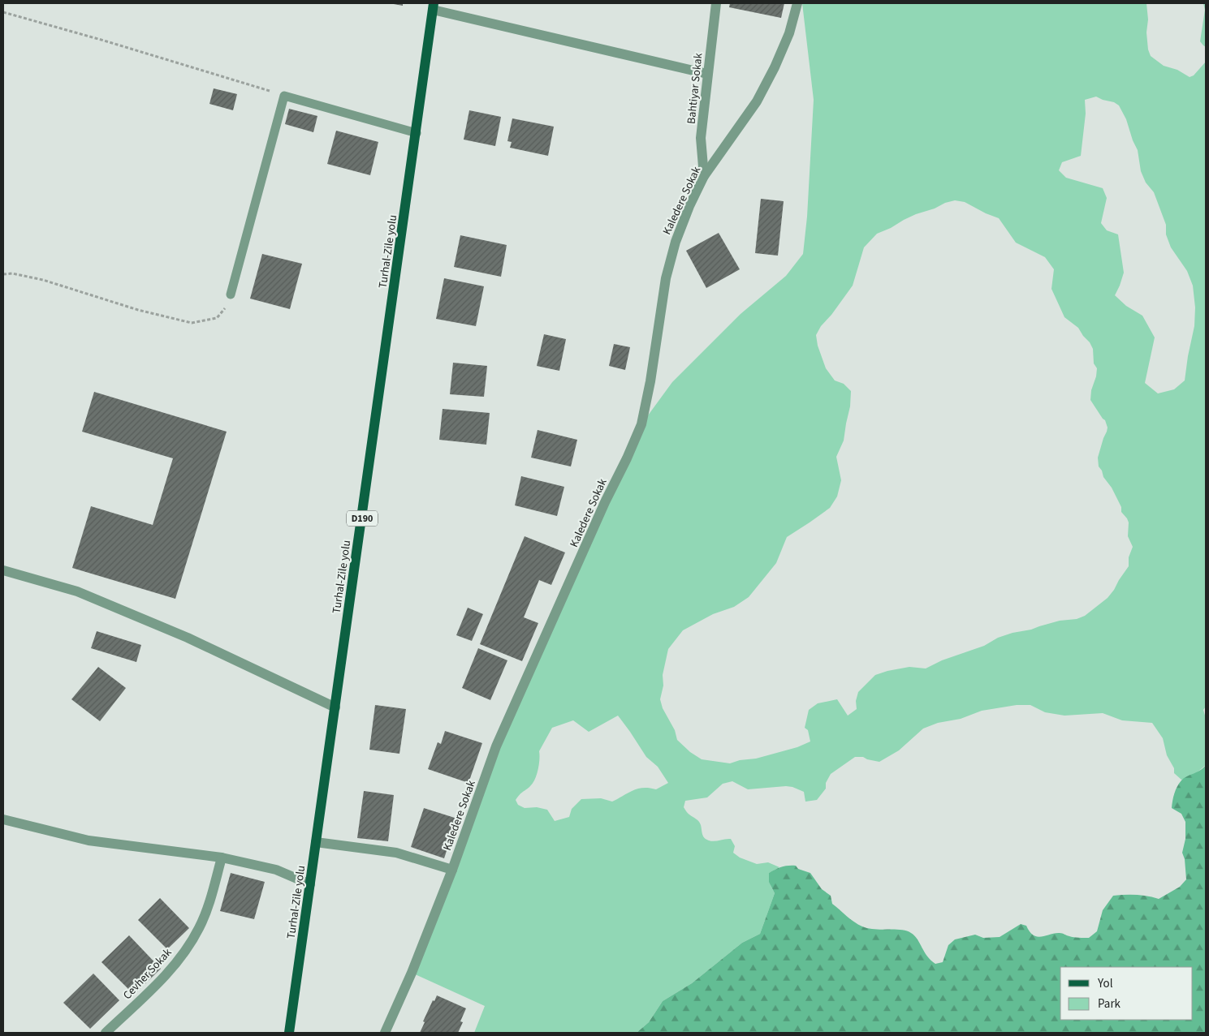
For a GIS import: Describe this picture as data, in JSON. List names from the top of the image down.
{
  "streets": {
    "main road": ["Turhal-Zile yolu", "D190"],
    "street": ["Bahtiyar Sokak", "Kaledere Sokak", "Cevher Sokak"]
  },
  "crossings": [
    ["Bahtiyar Sokak", "Kaledere Sokak"]
  ],
  "legend": ["Yol", "Park"]
}
